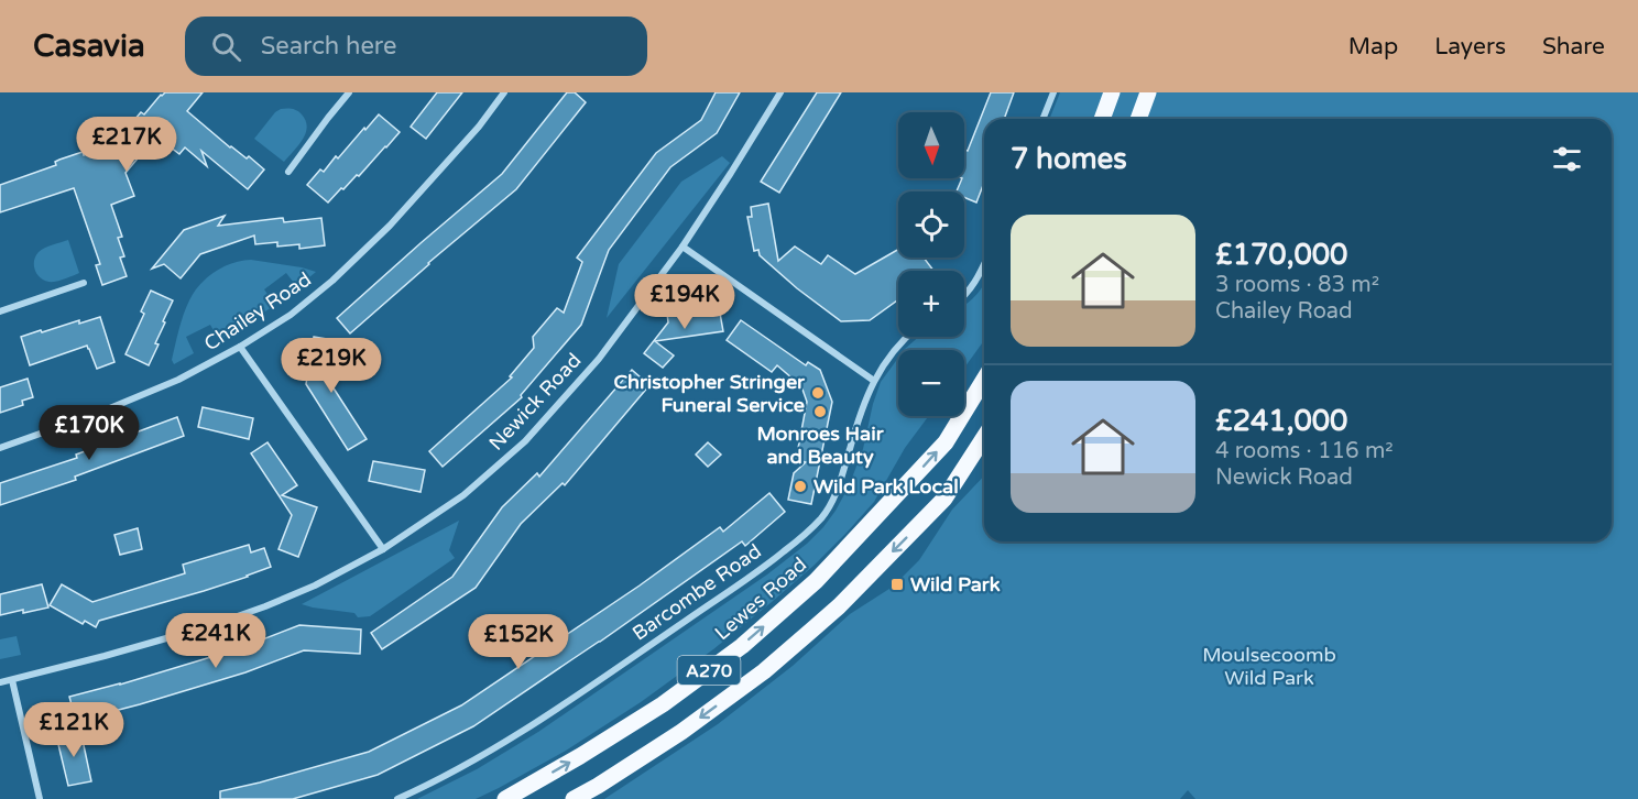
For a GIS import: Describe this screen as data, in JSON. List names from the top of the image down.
{
  "streets": {
    "main road": ["Lewes Road", "A270"],
    "street": ["Chailey Road", "Newick Road", "Barcombe Road"]
  },
  "parks": ["Moulsecoomb Wild Park"],
  "places": {
    "other": ["Christopher Stringer Funeral Service", "Monroes Hair and Beauty", "Wild Park Local"],
    "transit": ["Wild Park"]
  },
  "north": "bottom",
  "page": {
    "header": "Casavia",
    "search": "Search here",
    "nav": ["Map", "Layers", "Share"],
    "map_buttons": ["+", "−"],
    "price": [
      "£217K",
      "£194K",
      "£219K",
      "£170K",
      "£241K",
      "£152K",
      "£121K"
    ],
    "heading": "7 homes",
    "list": [
      {
        "name": "£170,000",
        "note": "3 rooms · 83 m² · Chailey Road"
      },
      {
        "name": "£241,000",
        "note": "4 rooms · 116 m² · Newick Road"
      }
    ]
  }
}
